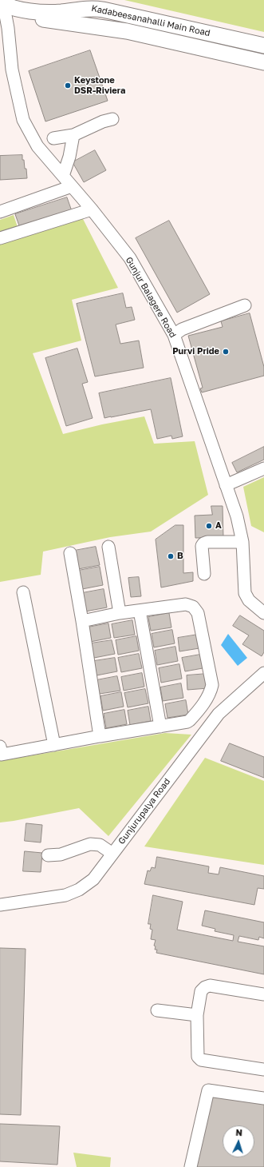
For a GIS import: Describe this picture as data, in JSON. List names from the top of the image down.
{
  "streets": {
    "main road": ["Kadabeesanahalli Main Road"],
    "street": ["Gunjur Balagere Road", "Gunjurupalya Road"]
  },
  "crossings": [
    ["Kadabeesanahalli Main Road", "Gunjur Balagere Road"]
  ],
  "places": [
    "Keystone DSR-Riviera",
    "Purvi Pride",
    "A",
    "B"
  ],
  "north": "top"
}
